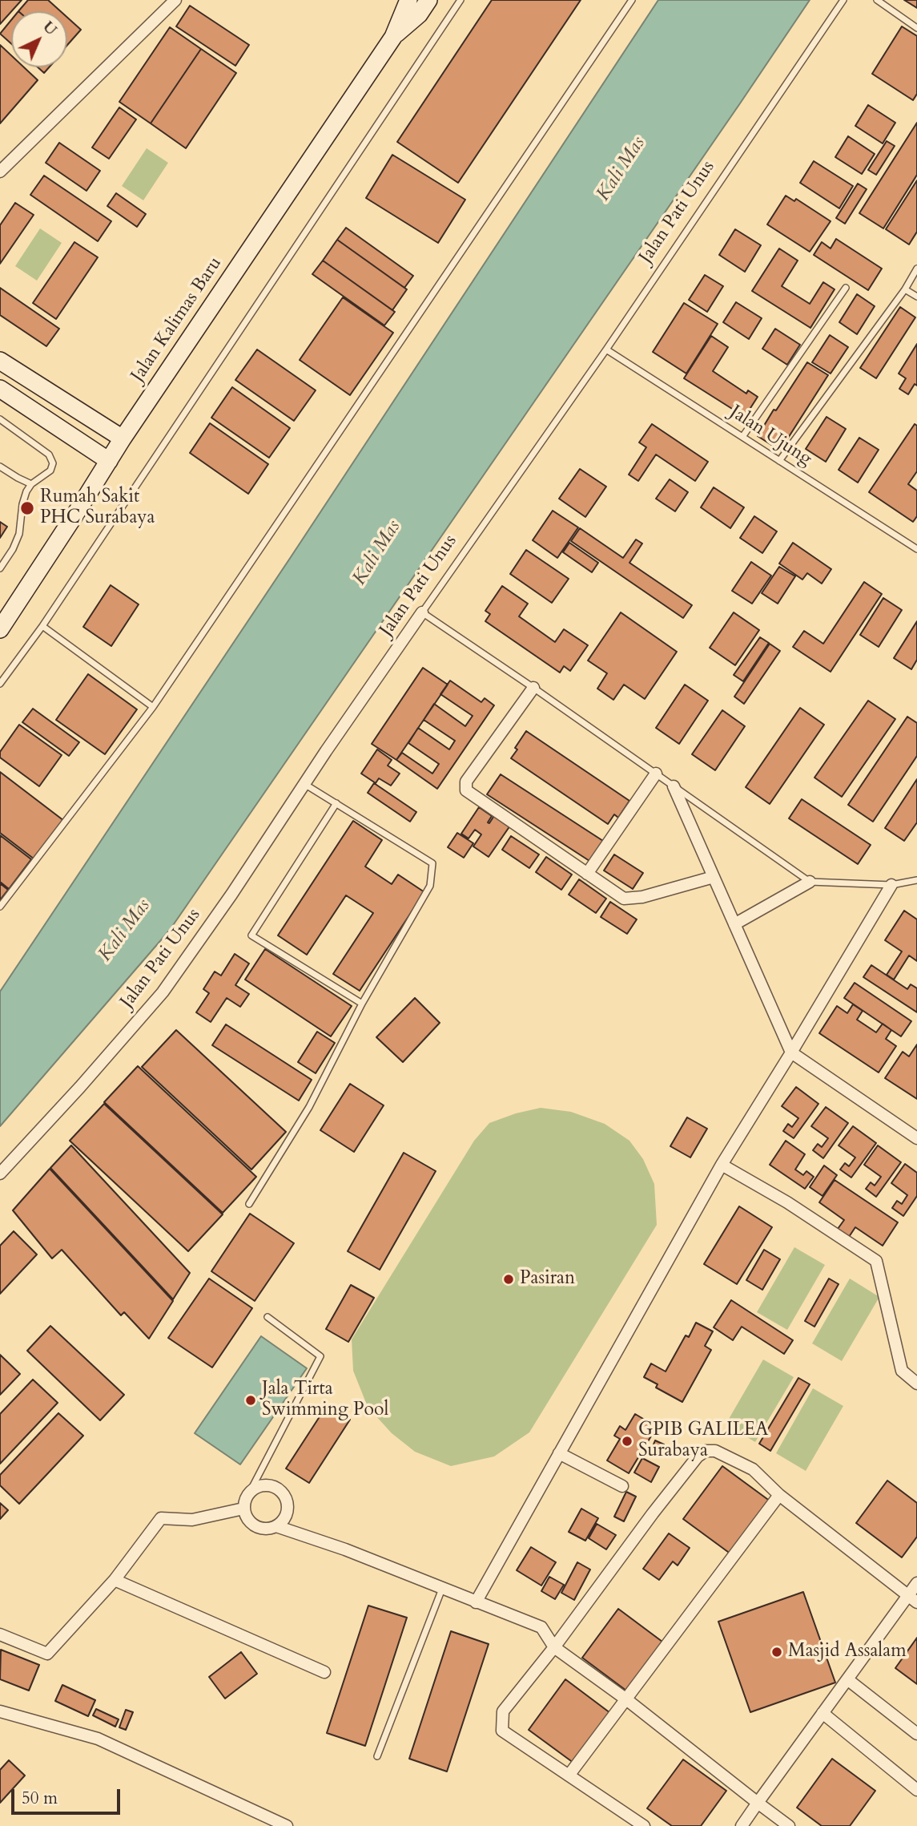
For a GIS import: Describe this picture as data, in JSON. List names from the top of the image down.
{
  "streets": {
    "street": ["Jalan Pati Unus", "Jalan Kalimas Baru"],
    "lane": ["Jalan Ujung"]
  },
  "crossings": [
    ["Jalan Pati Unus", "Jalan Ujung"]
  ],
  "water": ["Kali Mas"],
  "places": [
    "Rumah Sakit PHC Surabaya",
    "Pasiran",
    "Jala Tirta Swimming Pool",
    "GPIB GALILEA Surabaya",
    "Masjid Assalam"
  ],
  "scale_bar": "50 m",
  "north": "top right"
}
